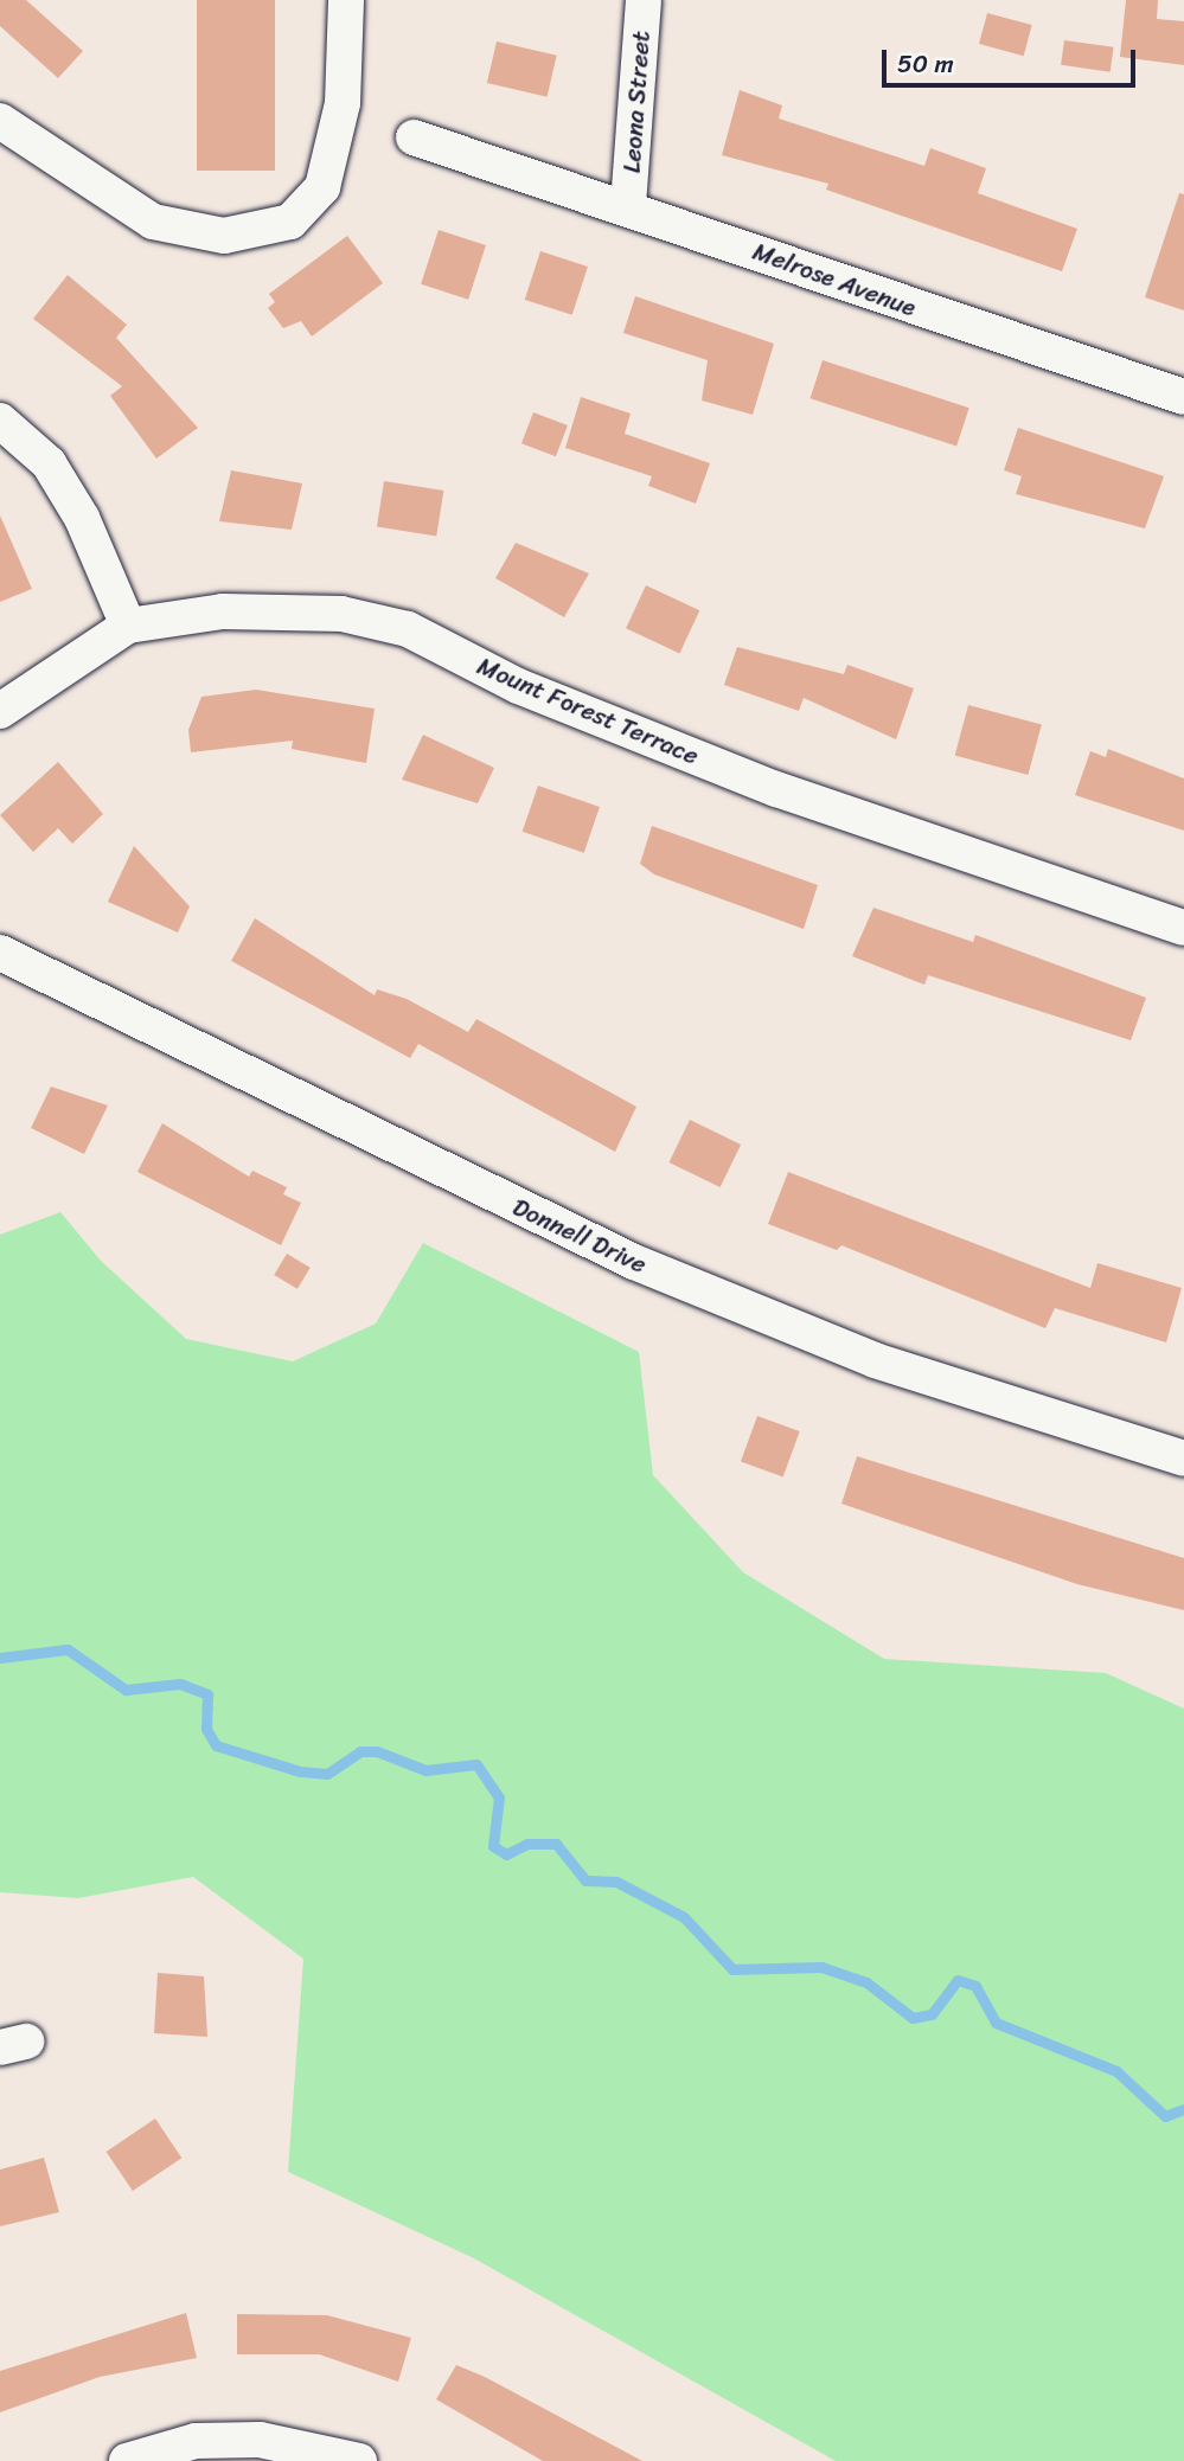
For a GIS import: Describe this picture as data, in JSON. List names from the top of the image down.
{
  "streets": {
    "street": [
      "Leona Street",
      "Melrose Avenue",
      "Mount Forest Terrace",
      "Donnell Drive"
    ]
  },
  "crossings": [
    ["Leona Street", "Melrose Avenue"]
  ],
  "scale_bar": "50 m"
}
